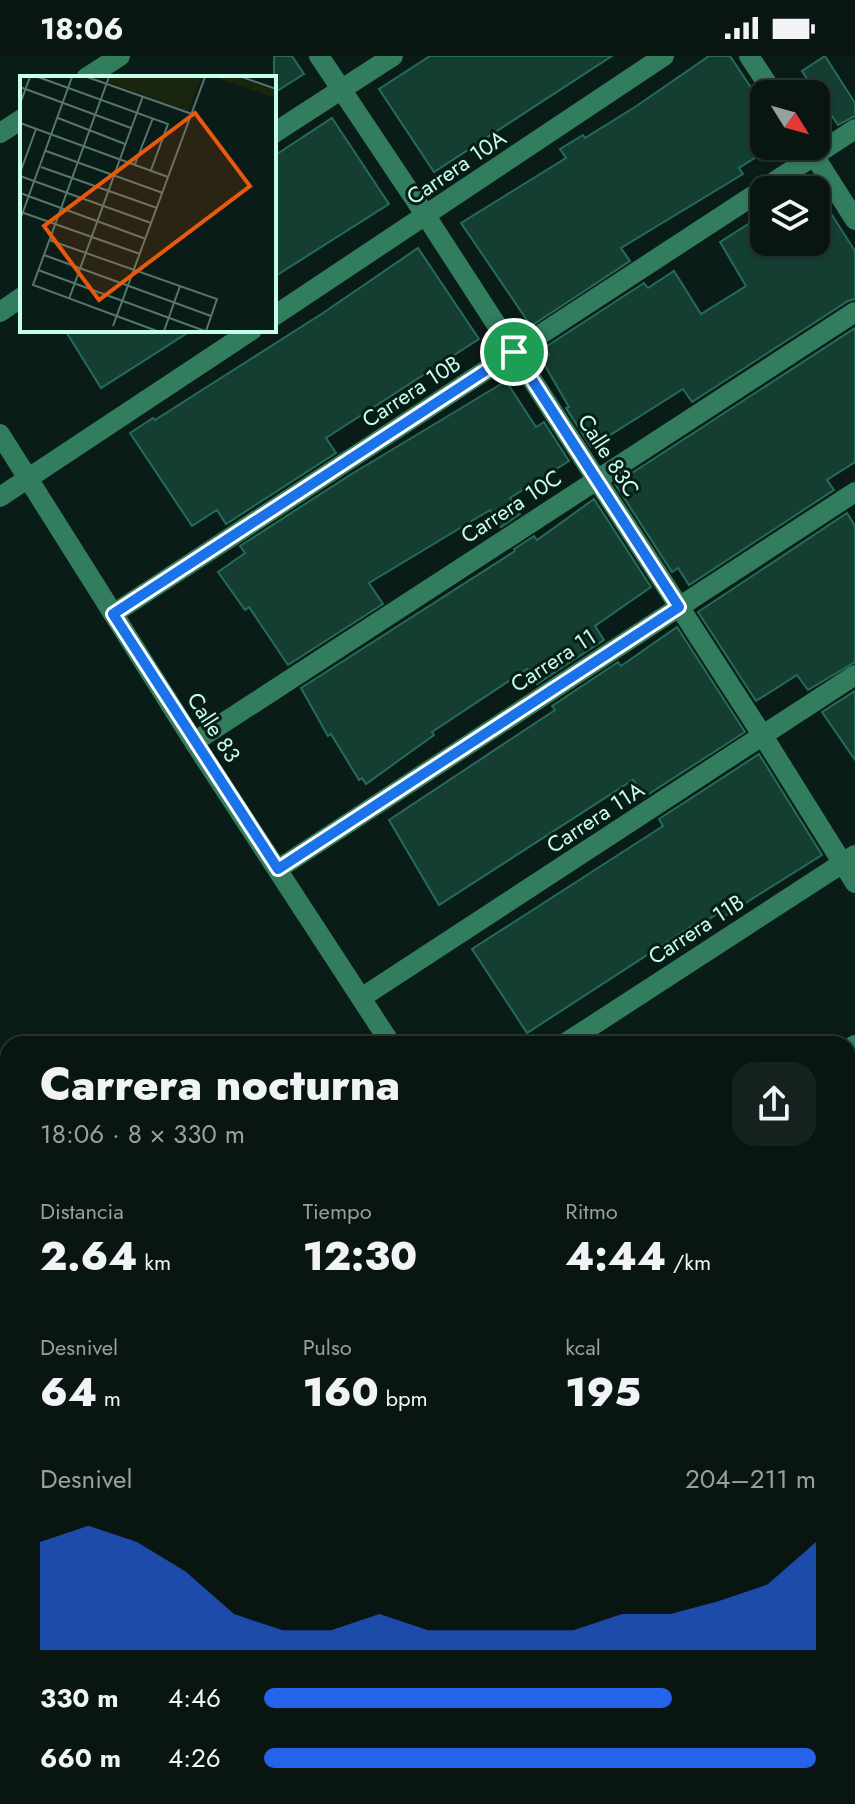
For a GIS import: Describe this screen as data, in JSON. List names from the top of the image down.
{
  "streets": {
    "street": [
      "Carrera 10A",
      "Carrera 10B",
      "Calle 83C",
      "Carrera 10C",
      "Carrera 11",
      "Calle 83",
      "Carrera 11A",
      "Carrera 11B"
    ]
  },
  "crossings": [
    ["Carrera 10A", "Calle 83C"],
    ["Carrera 10B", "Calle 83C"],
    ["Carrera 10B", "Calle 83"],
    ["Calle 83C", "Carrera 10C"],
    ["Calle 83C", "Carrera 11"],
    ["Calle 83C", "Carrera 11A"],
    ["Calle 83C", "Carrera 11B"],
    ["Carrera 10C", "Calle 83"],
    ["Carrera 11", "Calle 83"],
    ["Calle 83", "Carrera 11A"]
  ],
  "north": "bottom right",
  "page": {
    "status": "18:06",
    "heading": ["Carrera nocturna", "18:06 · 8 × 330 m"],
    "stats": [
      ["Distancia", "2.64 km"],
      ["Tiempo", "12:30"],
      ["Ritmo", "4:44 /km"],
      ["Desnivel", "64 m"],
      ["Pulso", "160 bpm"],
      ["kcal", "195"]
    ],
    "chart": ["Desnivel", "204–211 m"],
    "list": [
      {
        "name": "330 m",
        "note": "4:46"
      },
      {
        "name": "660 m",
        "note": "4:26"
      }
    ]
  }
}
